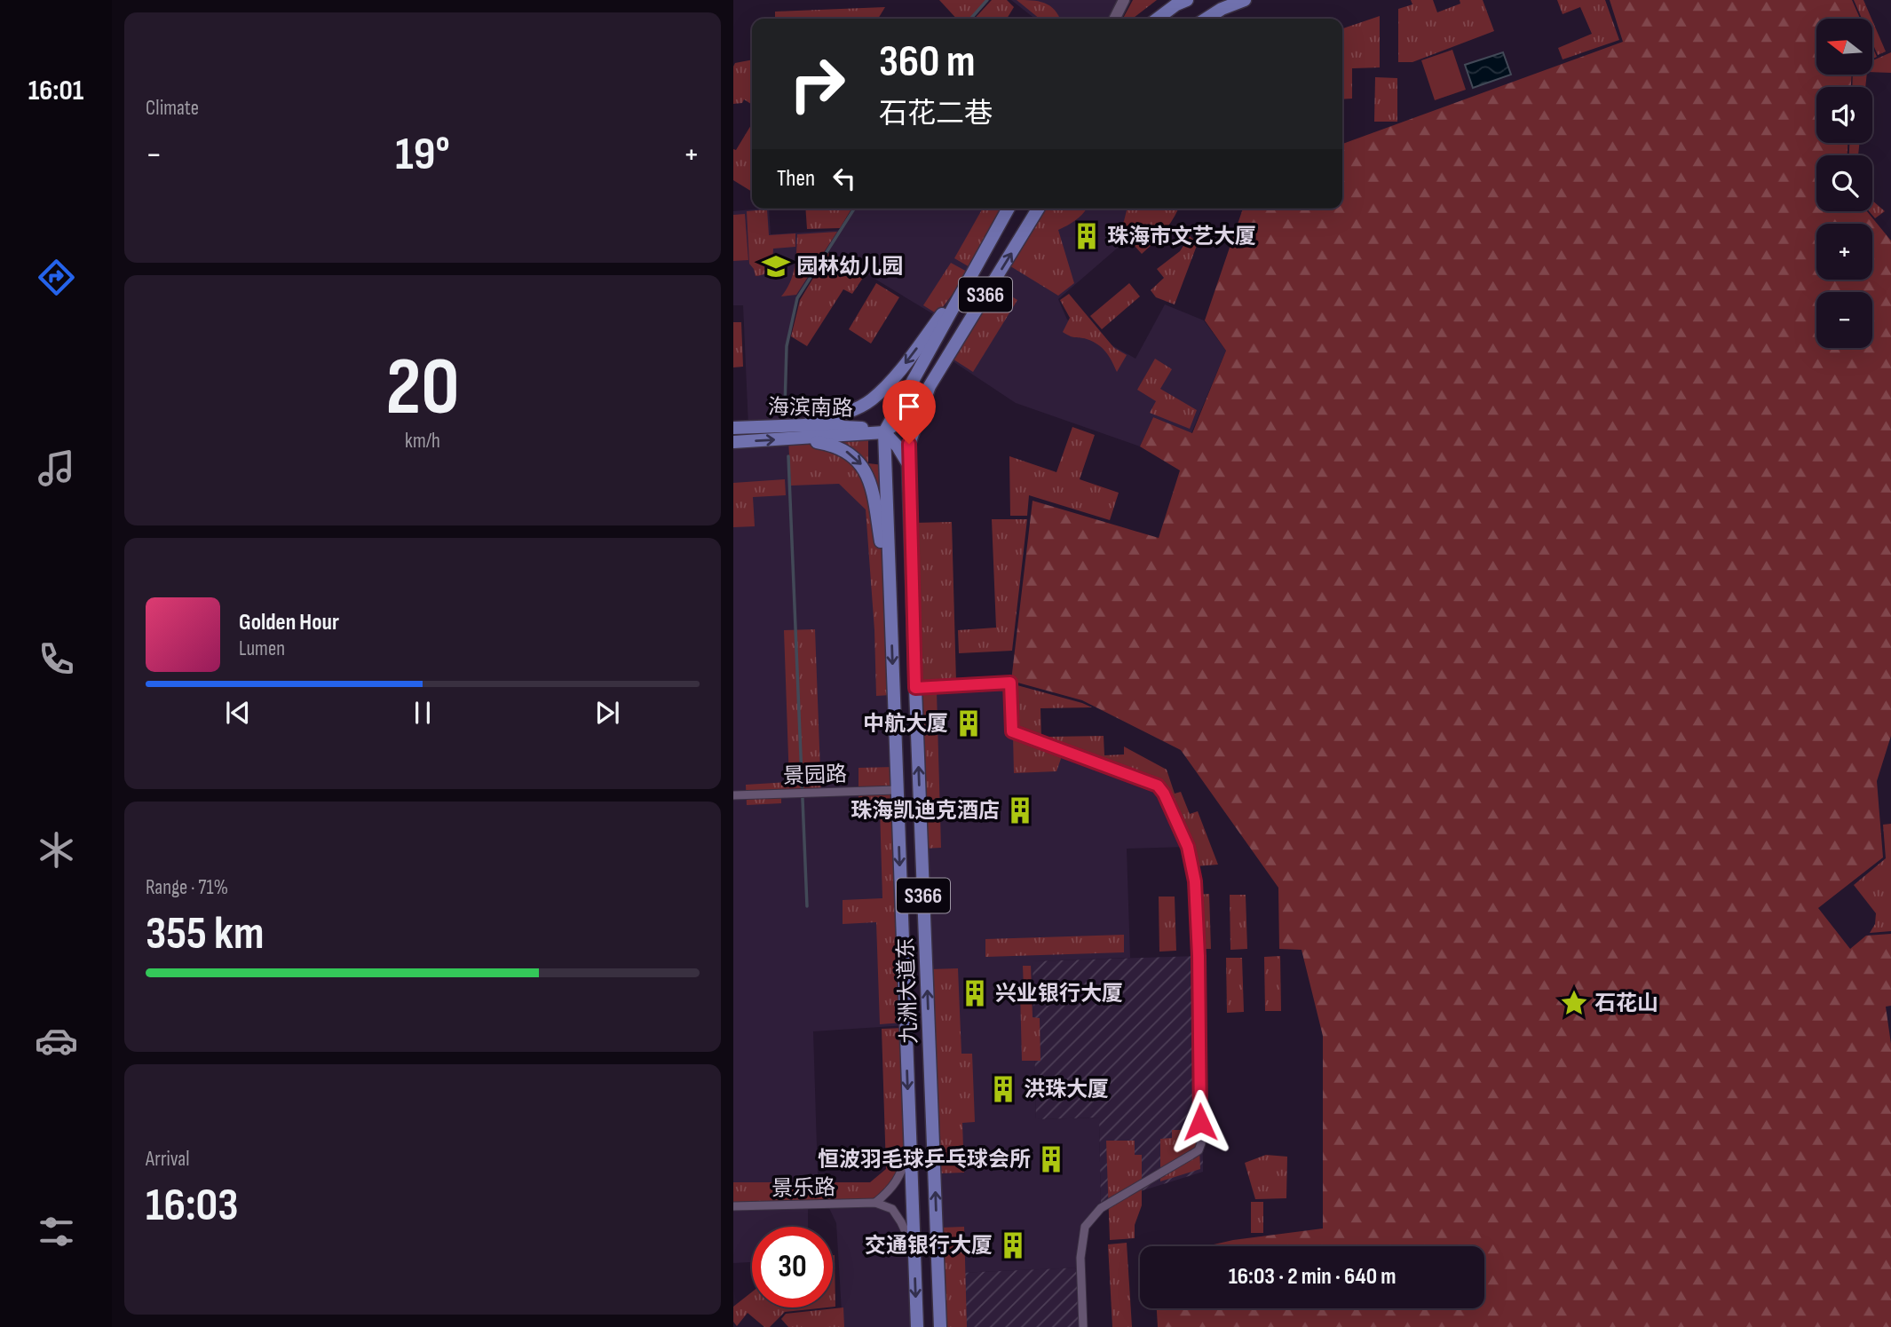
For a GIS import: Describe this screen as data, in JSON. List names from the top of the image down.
{
  "streets": {
    "main road": ["S366", "海滨南路", "九洲大道东"],
    "street": ["景园路", "景乐路"]
  },
  "crossings": [
    ["S366", "海滨南路"],
    ["S366", "九洲大道东"],
    ["海滨南路", "九洲大道东"],
    ["景园路", "九洲大道东"]
  ],
  "places": {
    "building": [
      "珠海市文艺大厦",
      "中航大厦",
      "珠海凯迪克酒店",
      "兴业银行大厦",
      "洪珠大厦",
      "恒波羽毛球乒乓球会所",
      "交通银行大厦"
    ],
    "school or university": ["园林幼儿园"],
    "place": ["石花山"]
  },
  "north": "left",
  "page": {
    "tabs": "16:01",
    "tile": [
      "Climate",
      ["20", "km/h"],
      ["Range · 71%", "355 km"],
      ["Arrival", "16:03"]
    ],
    "map_buttons": ["+", "−"],
    "turn": ["360 m", "石花二巷"],
    "heat": ["−", "19°", "+"],
    "then": "Then",
    "song": ["Golden Hour", "Lumen"],
    "limit": "30",
    "trip": "16:03 · 2 min · 640 m"
  }
}
